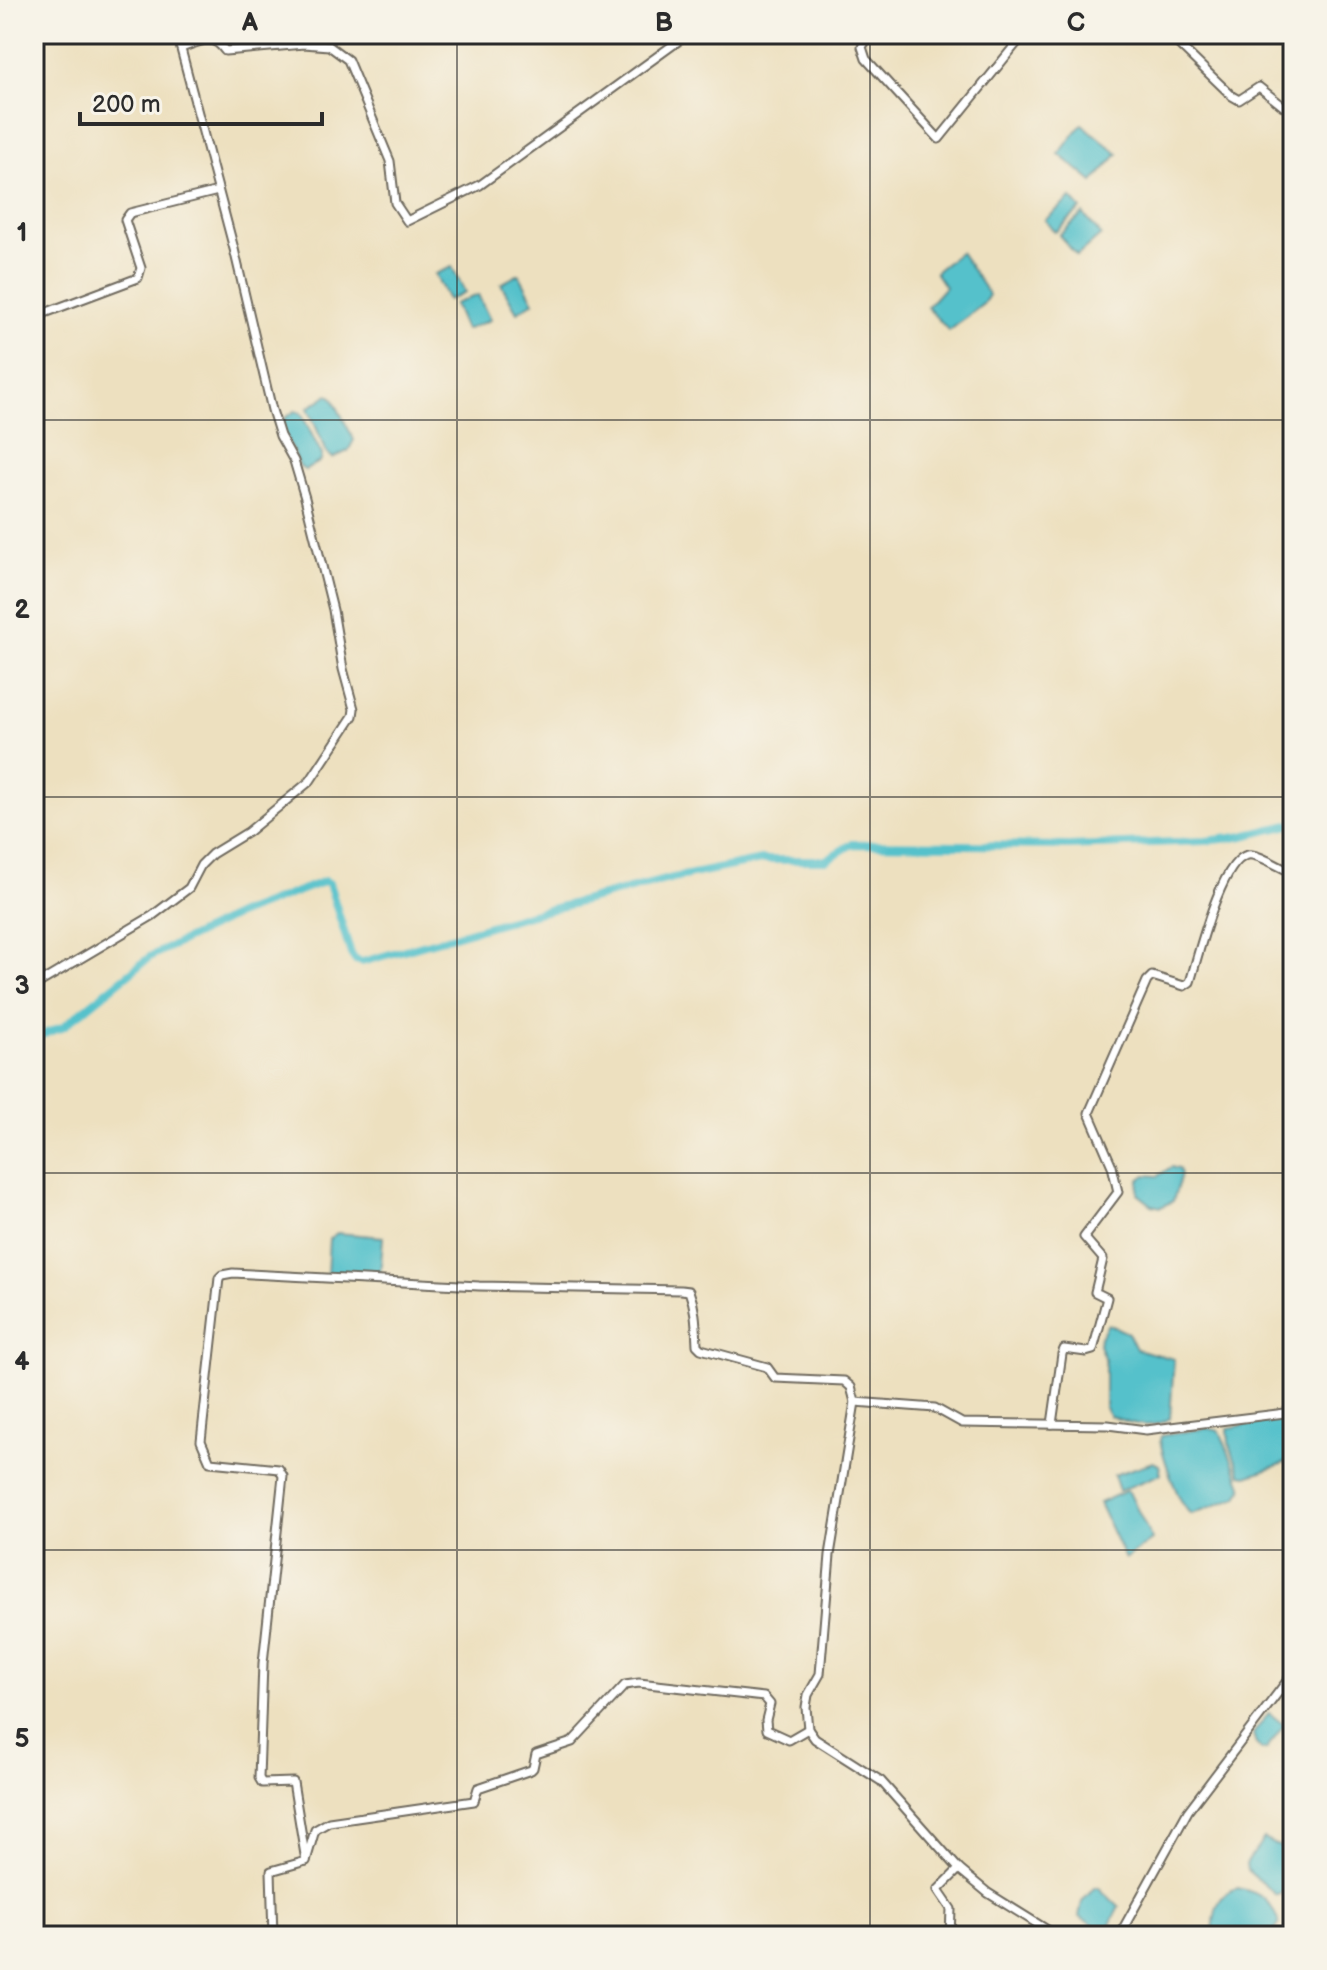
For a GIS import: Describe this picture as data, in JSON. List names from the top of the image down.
{
  "scale_bar": "200 m",
  "grid": {
    "columns": ["A", "B", "C"],
    "rows": [
      "1",
      "2",
      "3",
      "4",
      "5"
    ]
  }
}
